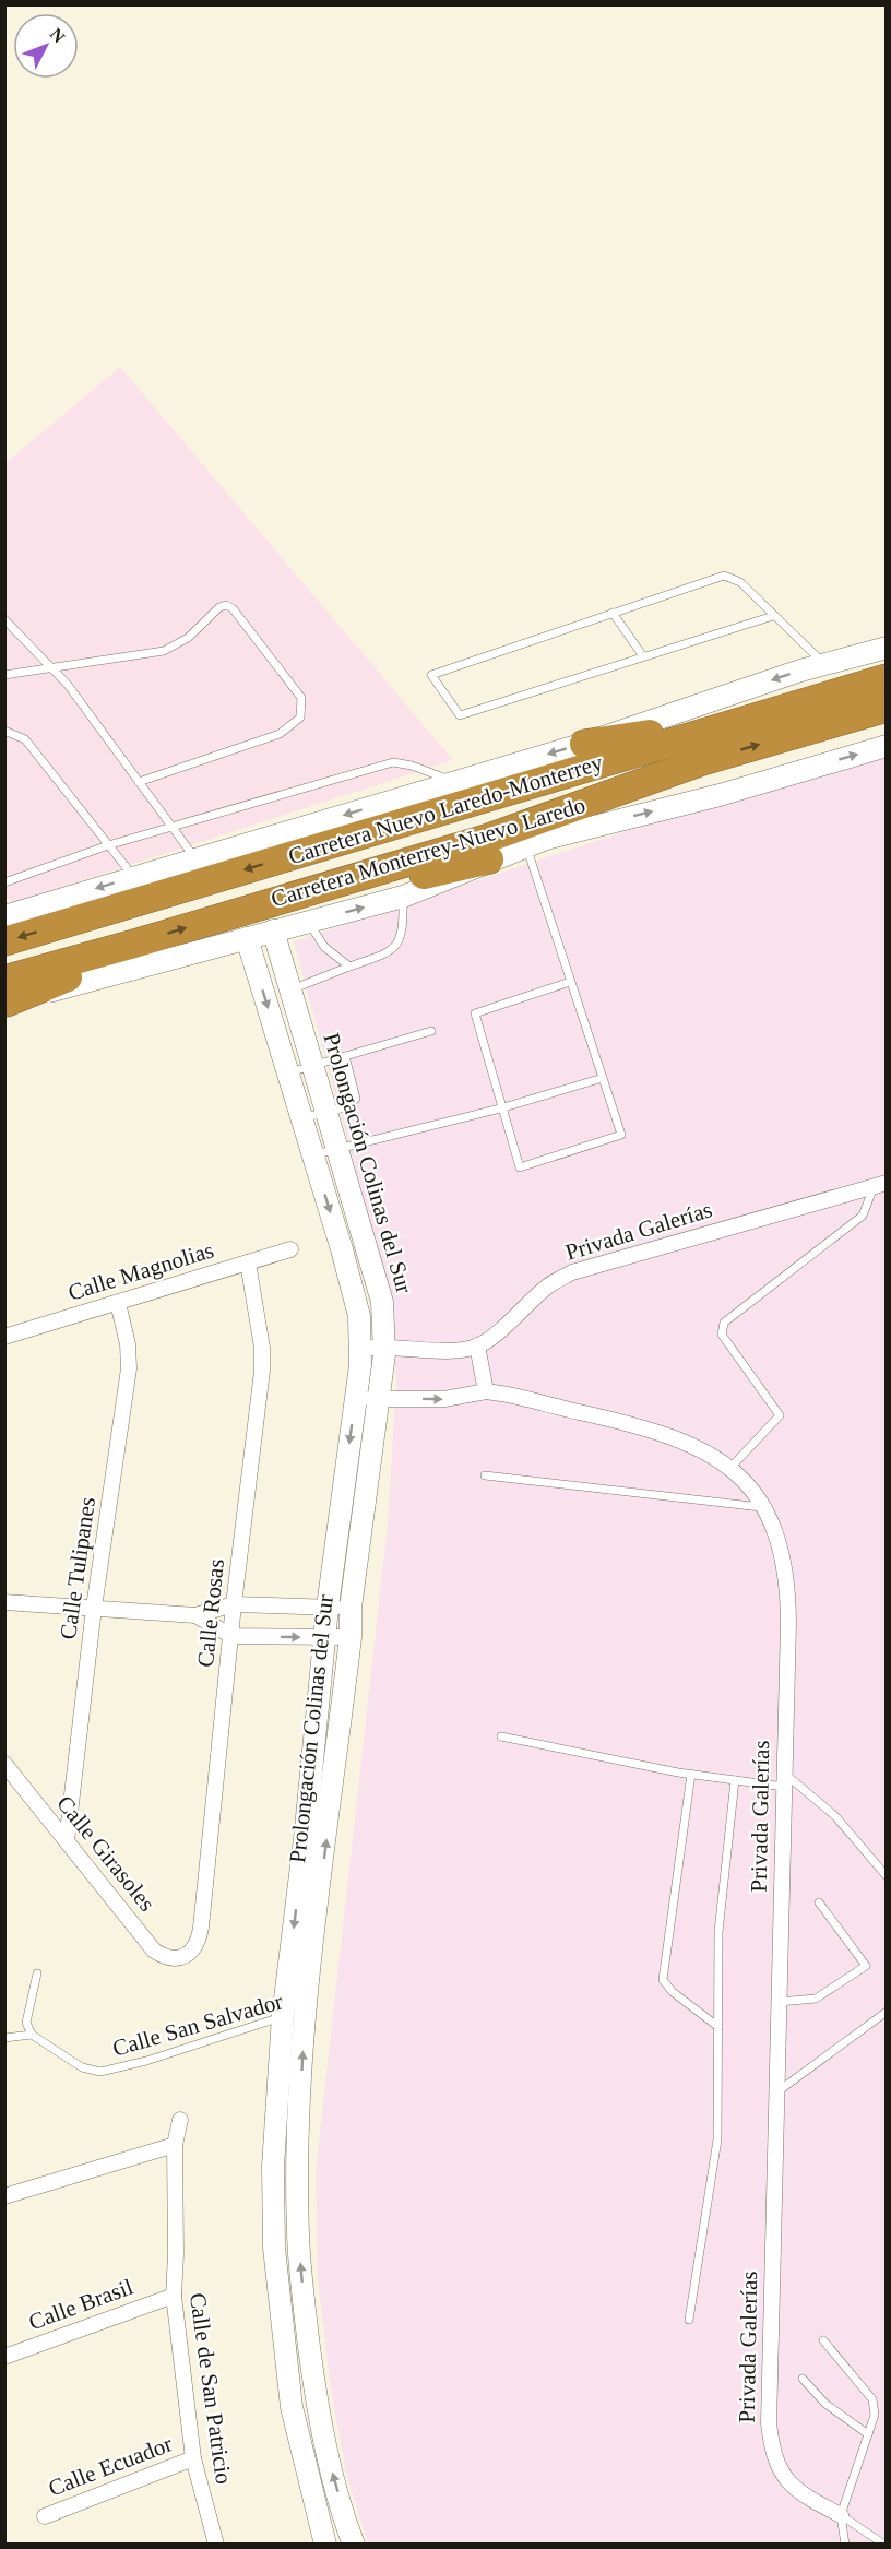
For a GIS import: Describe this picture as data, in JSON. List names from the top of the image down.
{
  "streets": {
    "highway": ["Carretera Nuevo Laredo-Monterrey", "Carretera Monterrey-Nuevo Laredo"],
    "street": [
      "Prolongación Colinas del Sur",
      "Privada Galerías",
      "Calle Magnolias",
      "Calle Tulipanes",
      "Calle Rosas",
      "Calle Girasoles",
      "Calle Brasil",
      "Calle de San Patricio",
      "Calle Ecuador"
    ],
    "lane": ["Calle San Salvador"]
  },
  "crossings": [
    ["Prolongación Colinas del Sur", "Privada Galerías"],
    ["Prolongación Colinas del Sur", "Calle San Salvador"],
    ["Calle Magnolias", "Calle Tulipanes"],
    ["Calle Magnolias", "Calle Rosas"],
    ["Calle Tulipanes", "Calle Girasoles"],
    ["Calle Rosas", "Calle Girasoles"],
    ["Calle Brasil", "Calle de San Patricio"],
    ["Calle de San Patricio", "Calle Ecuador"]
  ],
  "one_way": ["Carretera Monterrey-Nuevo Laredo"],
  "north": "top right"
}
